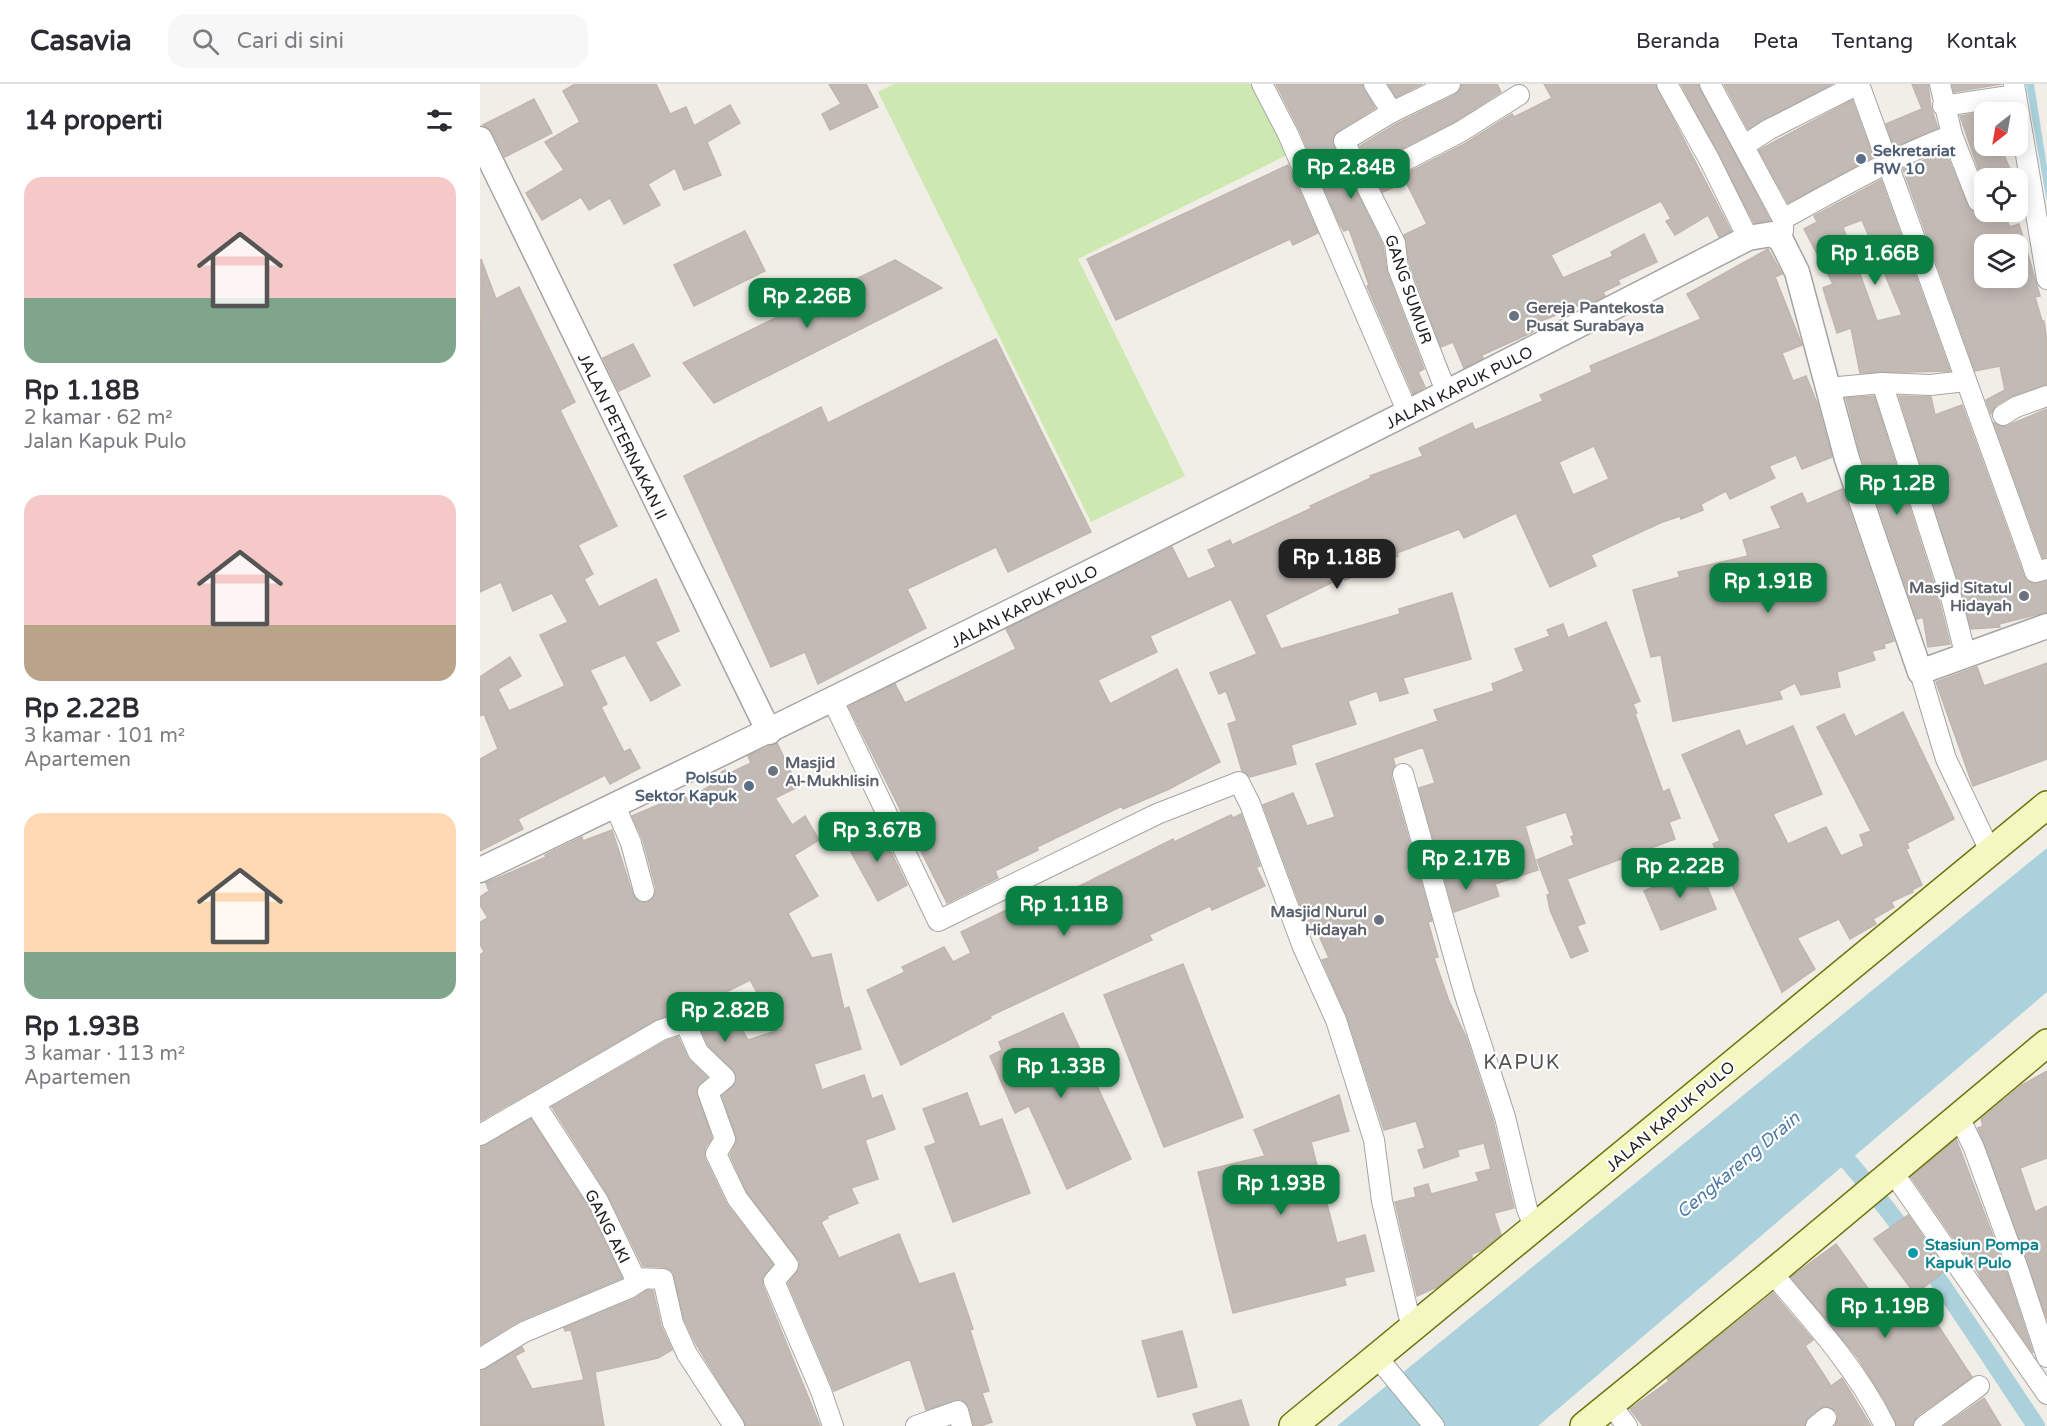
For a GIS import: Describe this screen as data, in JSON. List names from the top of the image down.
{
  "streets": {
    "main road": ["JALAN KAPUK PULO"],
    "street": ["GANG SUMUR", "JALAN PETERNAKAN II", "GANG AKI"]
  },
  "crossings": [
    ["GANG SUMUR", "JALAN KAPUK PULO"],
    ["JALAN KAPUK PULO", "JALAN PETERNAKAN II"]
  ],
  "districts": ["KAPUK"],
  "water": ["Cengkareng Drain"],
  "places": [
    "Sekretariat RW 10",
    "Gereja Pantekosta Pusat Surabaya",
    "Masjid Sitatul Hidayah",
    "Masjid Al-Mukhlisin",
    "Polsub Sektor Kapuk",
    "Masjid Nurul Hidayah",
    "Stasiun Pompa Kapuk Pulo"
  ],
  "north": "bottom left",
  "page": {
    "header": "Casavia",
    "search": "Cari di sini",
    "nav": [
      "Beranda",
      "Peta",
      "Tentang",
      "Kontak"
    ],
    "heading": "14 properti",
    "price": [
      "Rp 2.84B",
      "Rp 1.66B",
      "Rp 2.26B",
      "Rp 1.2B",
      "Rp 1.18B",
      "Rp 1.91B",
      "Rp 3.67B",
      "Rp 2.17B",
      "Rp 2.22B",
      "Rp 1.11B",
      "Rp 2.82B",
      "Rp 1.33B",
      "Rp 1.93B",
      "Rp 1.19B"
    ],
    "list": [
      {
        "name": "Rp 1.18B",
        "note": "2 kamar · 62 m² · Jalan Kapuk Pulo"
      },
      {
        "name": "Rp 2.22B",
        "note": "3 kamar · 101 m² · Apartemen"
      },
      {
        "name": "Rp 1.93B",
        "note": "3 kamar · 113 m² · Apartemen"
      }
    ]
  }
}
